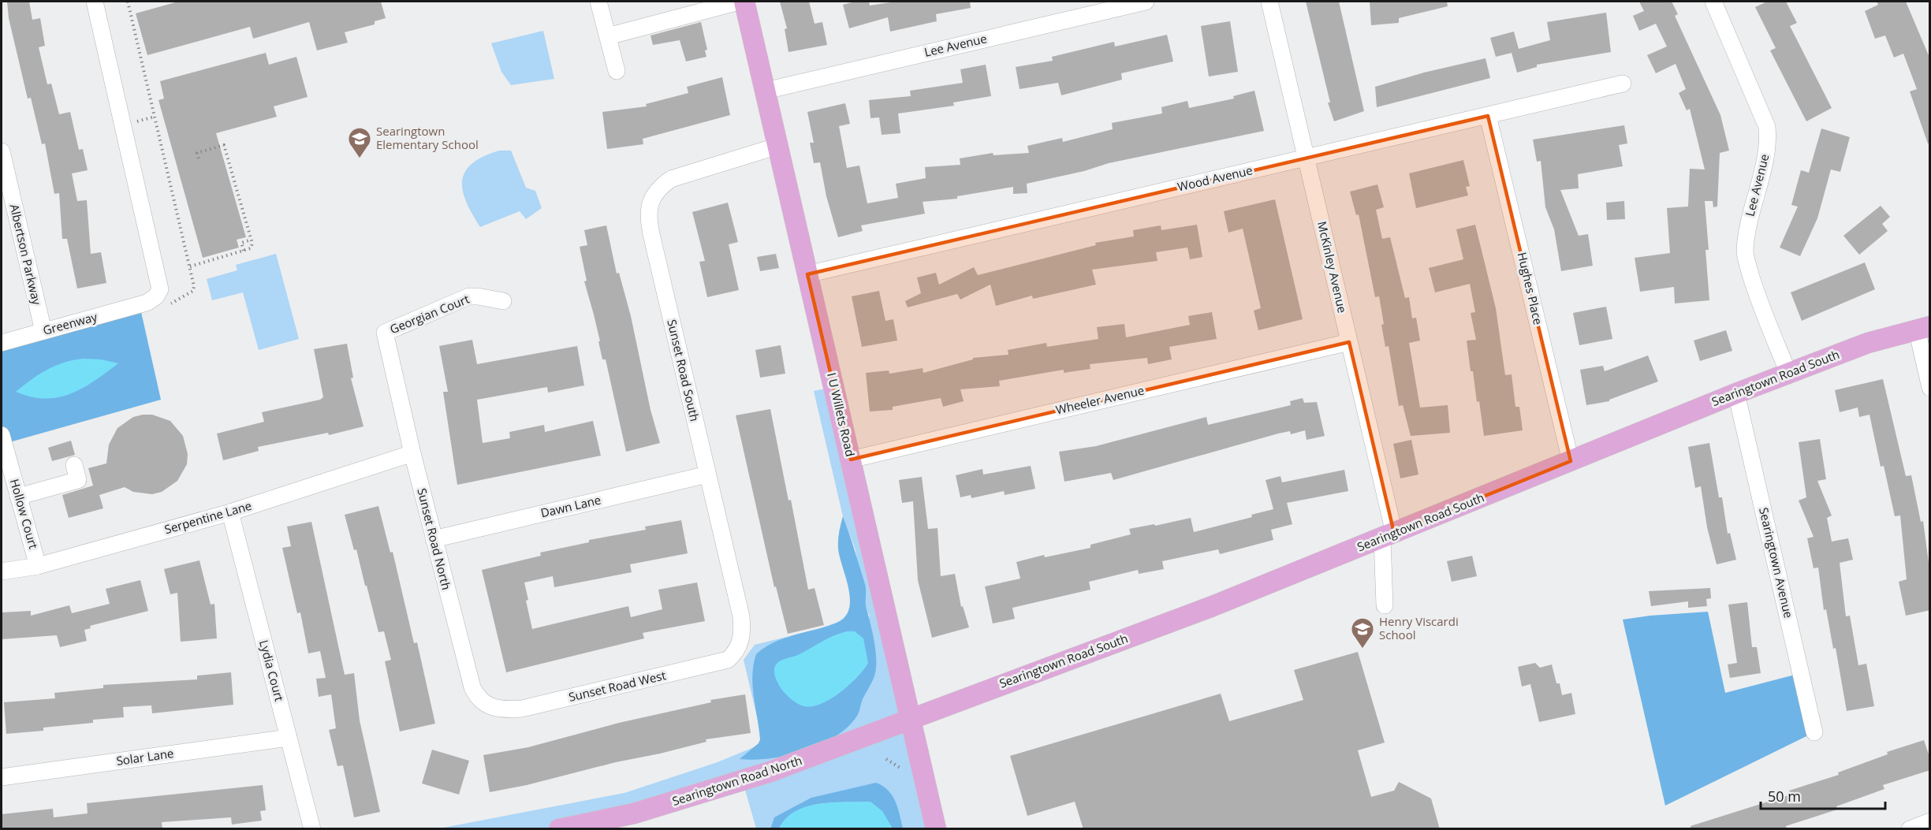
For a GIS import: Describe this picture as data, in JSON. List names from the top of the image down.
{
  "streets": {
    "main road": ["Searingtown Road South", "I U Willets Road", "Searingtown Road North"],
    "street": [
      "Lee Avenue",
      "Wood Avenue",
      "Albertson Parkway",
      "McKinley Avenue",
      "Hughes Place",
      "Georgian Court",
      "Greenway",
      "Sunset Road South",
      "Wheeler Avenue",
      "Dawn Lane",
      "Hollow Court",
      "Serpentine Lane",
      "Sunset Road North",
      "Searingtown Avenue",
      "Lydia Court",
      "Sunset Road West",
      "Solar Lane"
    ]
  },
  "crossings": [
    ["Lee Avenue", "Searingtown Road South"],
    ["Lee Avenue", "I U Willets Road"],
    ["Wood Avenue", "McKinley Avenue"],
    ["Wood Avenue", "Hughes Place"],
    ["Wood Avenue", "I U Willets Road"],
    ["Albertson Parkway", "Greenway"],
    ["McKinley Avenue", "Searingtown Road South"],
    ["McKinley Avenue", "Wheeler Avenue"],
    ["Hughes Place", "Searingtown Road South"],
    ["Georgian Court", "Sunset Road North"],
    ["Sunset Road South", "I U Willets Road"],
    ["Sunset Road South", "Dawn Lane"],
    ["Sunset Road South", "Sunset Road West"],
    ["Searingtown Road South", "I U Willets Road"],
    ["Searingtown Road South", "Searingtown Avenue"],
    ["Searingtown Road South", "Searingtown Road North"],
    ["Wheeler Avenue", "I U Willets Road"],
    ["I U Willets Road", "Searingtown Road North"],
    ["Dawn Lane", "Sunset Road North"],
    ["Hollow Court", "Serpentine Lane"],
    ["Serpentine Lane", "Sunset Road North"],
    ["Serpentine Lane", "Lydia Court"],
    ["Sunset Road North", "Sunset Road West"],
    ["Lydia Court", "Solar Lane"]
  ],
  "places": {
    "school or university": ["Searingtown Elementary School", "Henry Viscardi School"]
  },
  "scale_bar": "50 m"
}
